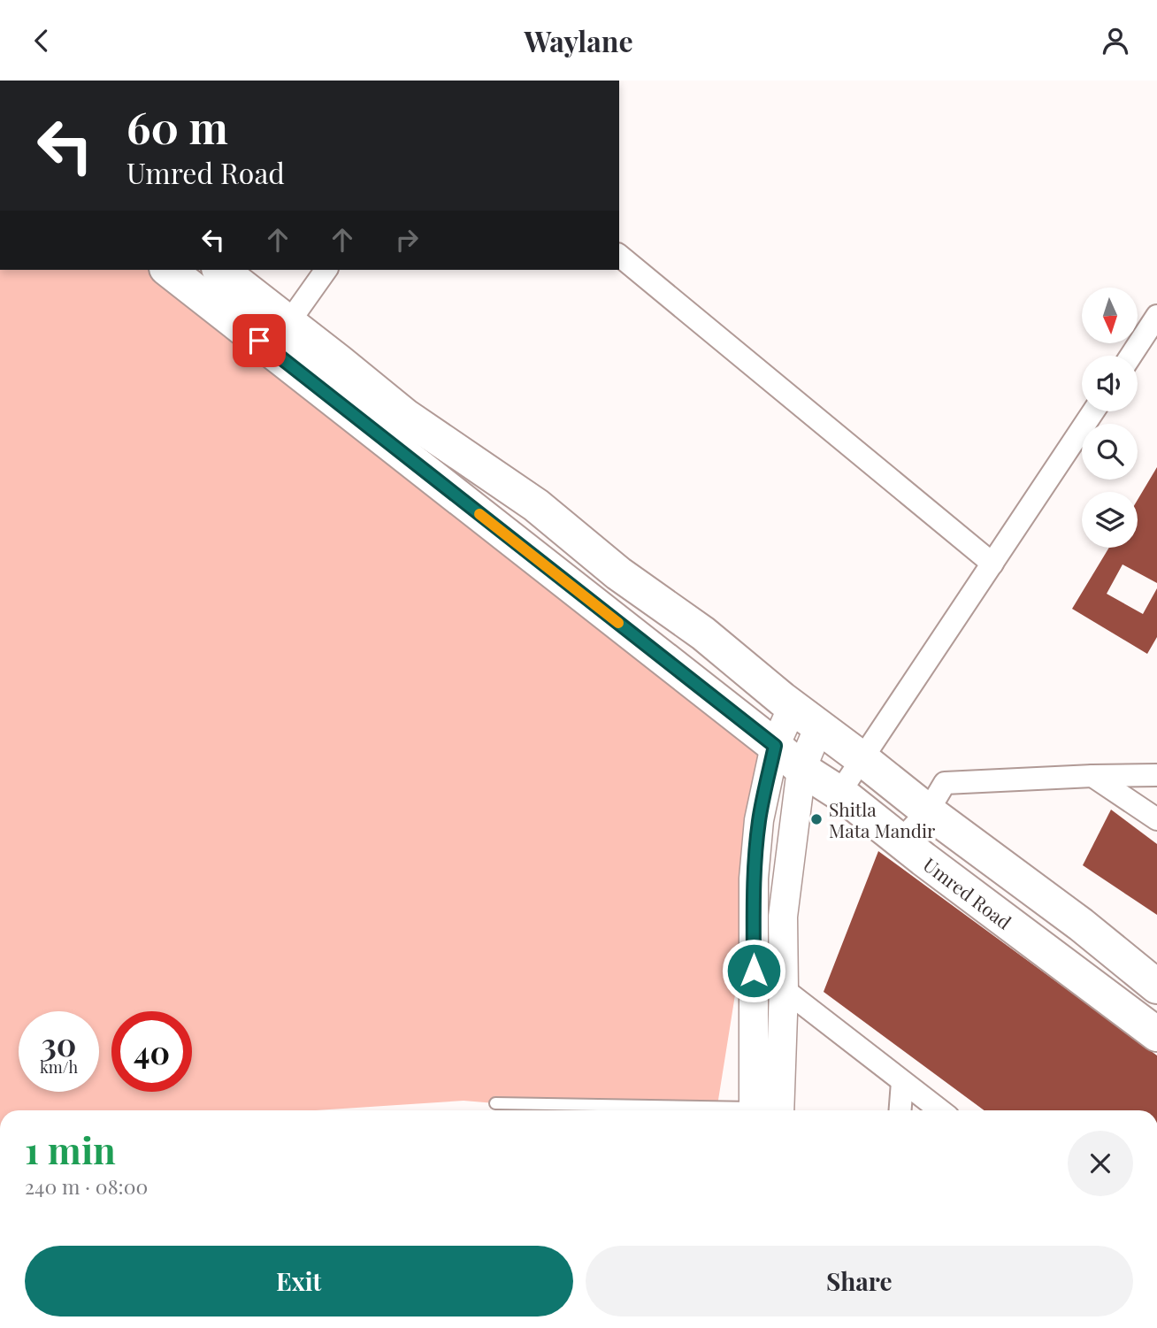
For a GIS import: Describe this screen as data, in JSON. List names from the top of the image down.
{
  "streets": {
    "main road": ["Umred Road"]
  },
  "places": ["Shitla Mata Mandir"],
  "north": "bottom",
  "page": {
    "header": "Waylane",
    "turn": ["60 m", "Umred Road"],
    "speed": "30 km/h",
    "limit": "40",
    "heading": ["1 min", "240 m · 08:00"],
    "buttons": ["Exit", "Share"]
  }
}
